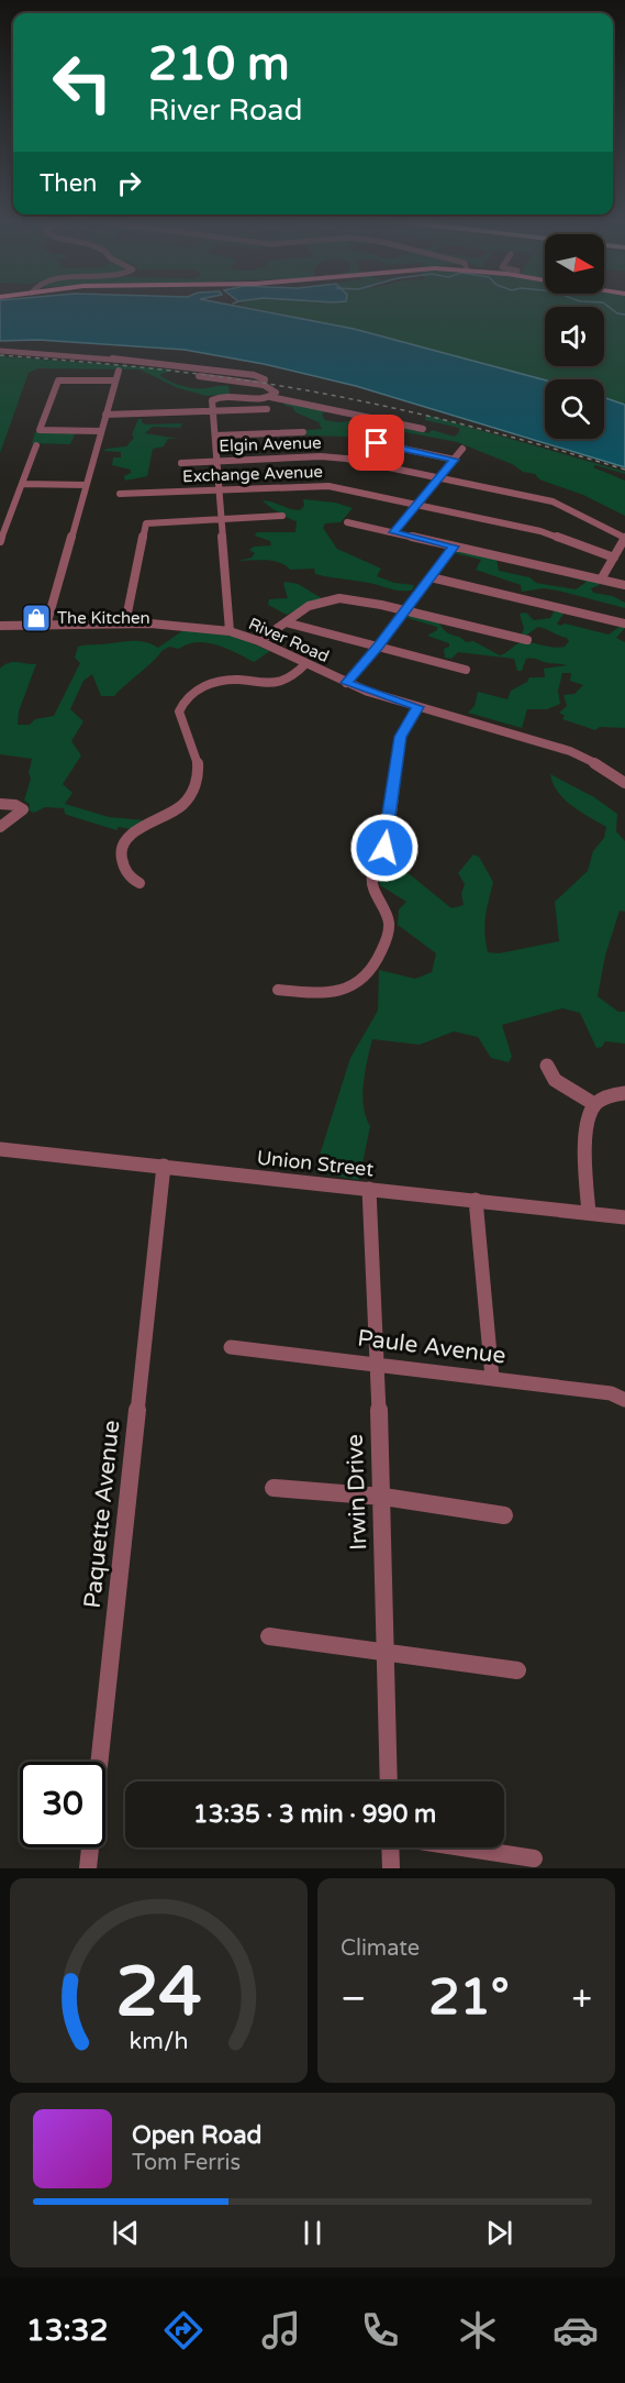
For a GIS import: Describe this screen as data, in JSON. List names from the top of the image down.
{
  "streets": {
    "street": [
      "Elgin Avenue",
      "Exchange Avenue",
      "River Road",
      "Union Street",
      "Paule Avenue",
      "Irwin Drive",
      "Paquette Avenue"
    ]
  },
  "crossings": [
    ["Union Street", "Irwin Drive"],
    ["Union Street", "Paquette Avenue"],
    ["Paule Avenue", "Irwin Drive"]
  ],
  "places": {
    "shop": ["The Kitchen"]
  },
  "north": "right",
  "page": {
    "turn": ["210 m", "River Road"],
    "then": "Then",
    "limit": "30",
    "trip": "13:35 · 3 min · 990 m",
    "tile": "Climate",
    "heat": ["−", "21°", "+"],
    "song": ["Open Road", "Tom Ferris"],
    "tabs": "13:32",
    "gauge": ["24", "km/h"]
  }
}
